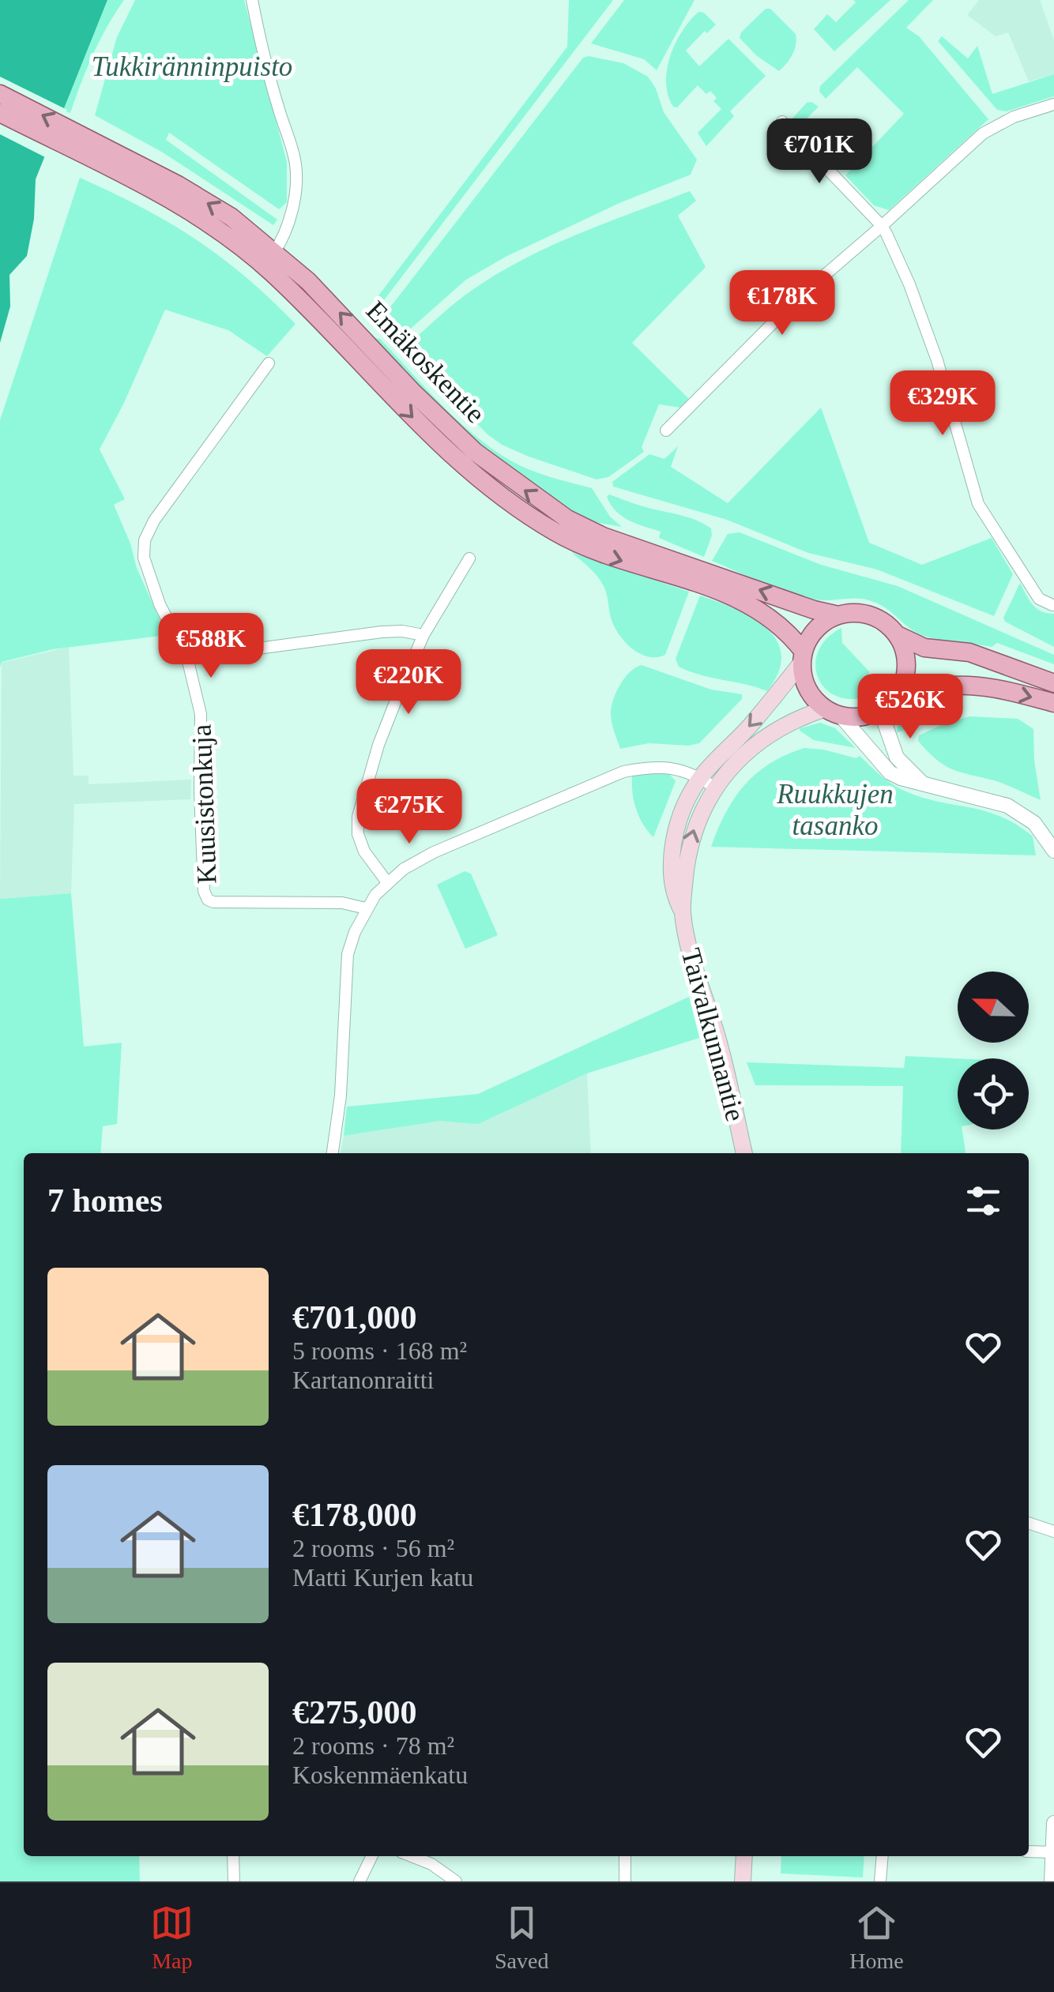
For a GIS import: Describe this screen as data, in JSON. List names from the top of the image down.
{
  "streets": {
    "main road": ["Emäkoskentie", "Taivalkunnantie"],
    "street": ["Kuusistonkuja"]
  },
  "crossings": [
    ["Emäkoskentie", "Taivalkunnantie"]
  ],
  "parks": ["Tukkiränninpuisto", "Ruukkujen tasanko"],
  "north": "left",
  "page": {
    "price": [
      "€701K",
      "€178K",
      "€329K",
      "€588K",
      "€220K",
      "€526K",
      "€275K"
    ],
    "heading": "7 homes",
    "list": [
      {
        "name": "€701,000",
        "note": "5 rooms · 168 m² · Kartanonraitti"
      },
      {
        "name": "€178,000",
        "note": "2 rooms · 56 m² · Matti Kurjen katu"
      },
      {
        "name": "€275,000",
        "note": "2 rooms · 78 m² · Koskenmäenkatu"
      }
    ],
    "tabs": ["Map", "Saved", "Home"]
  }
}
